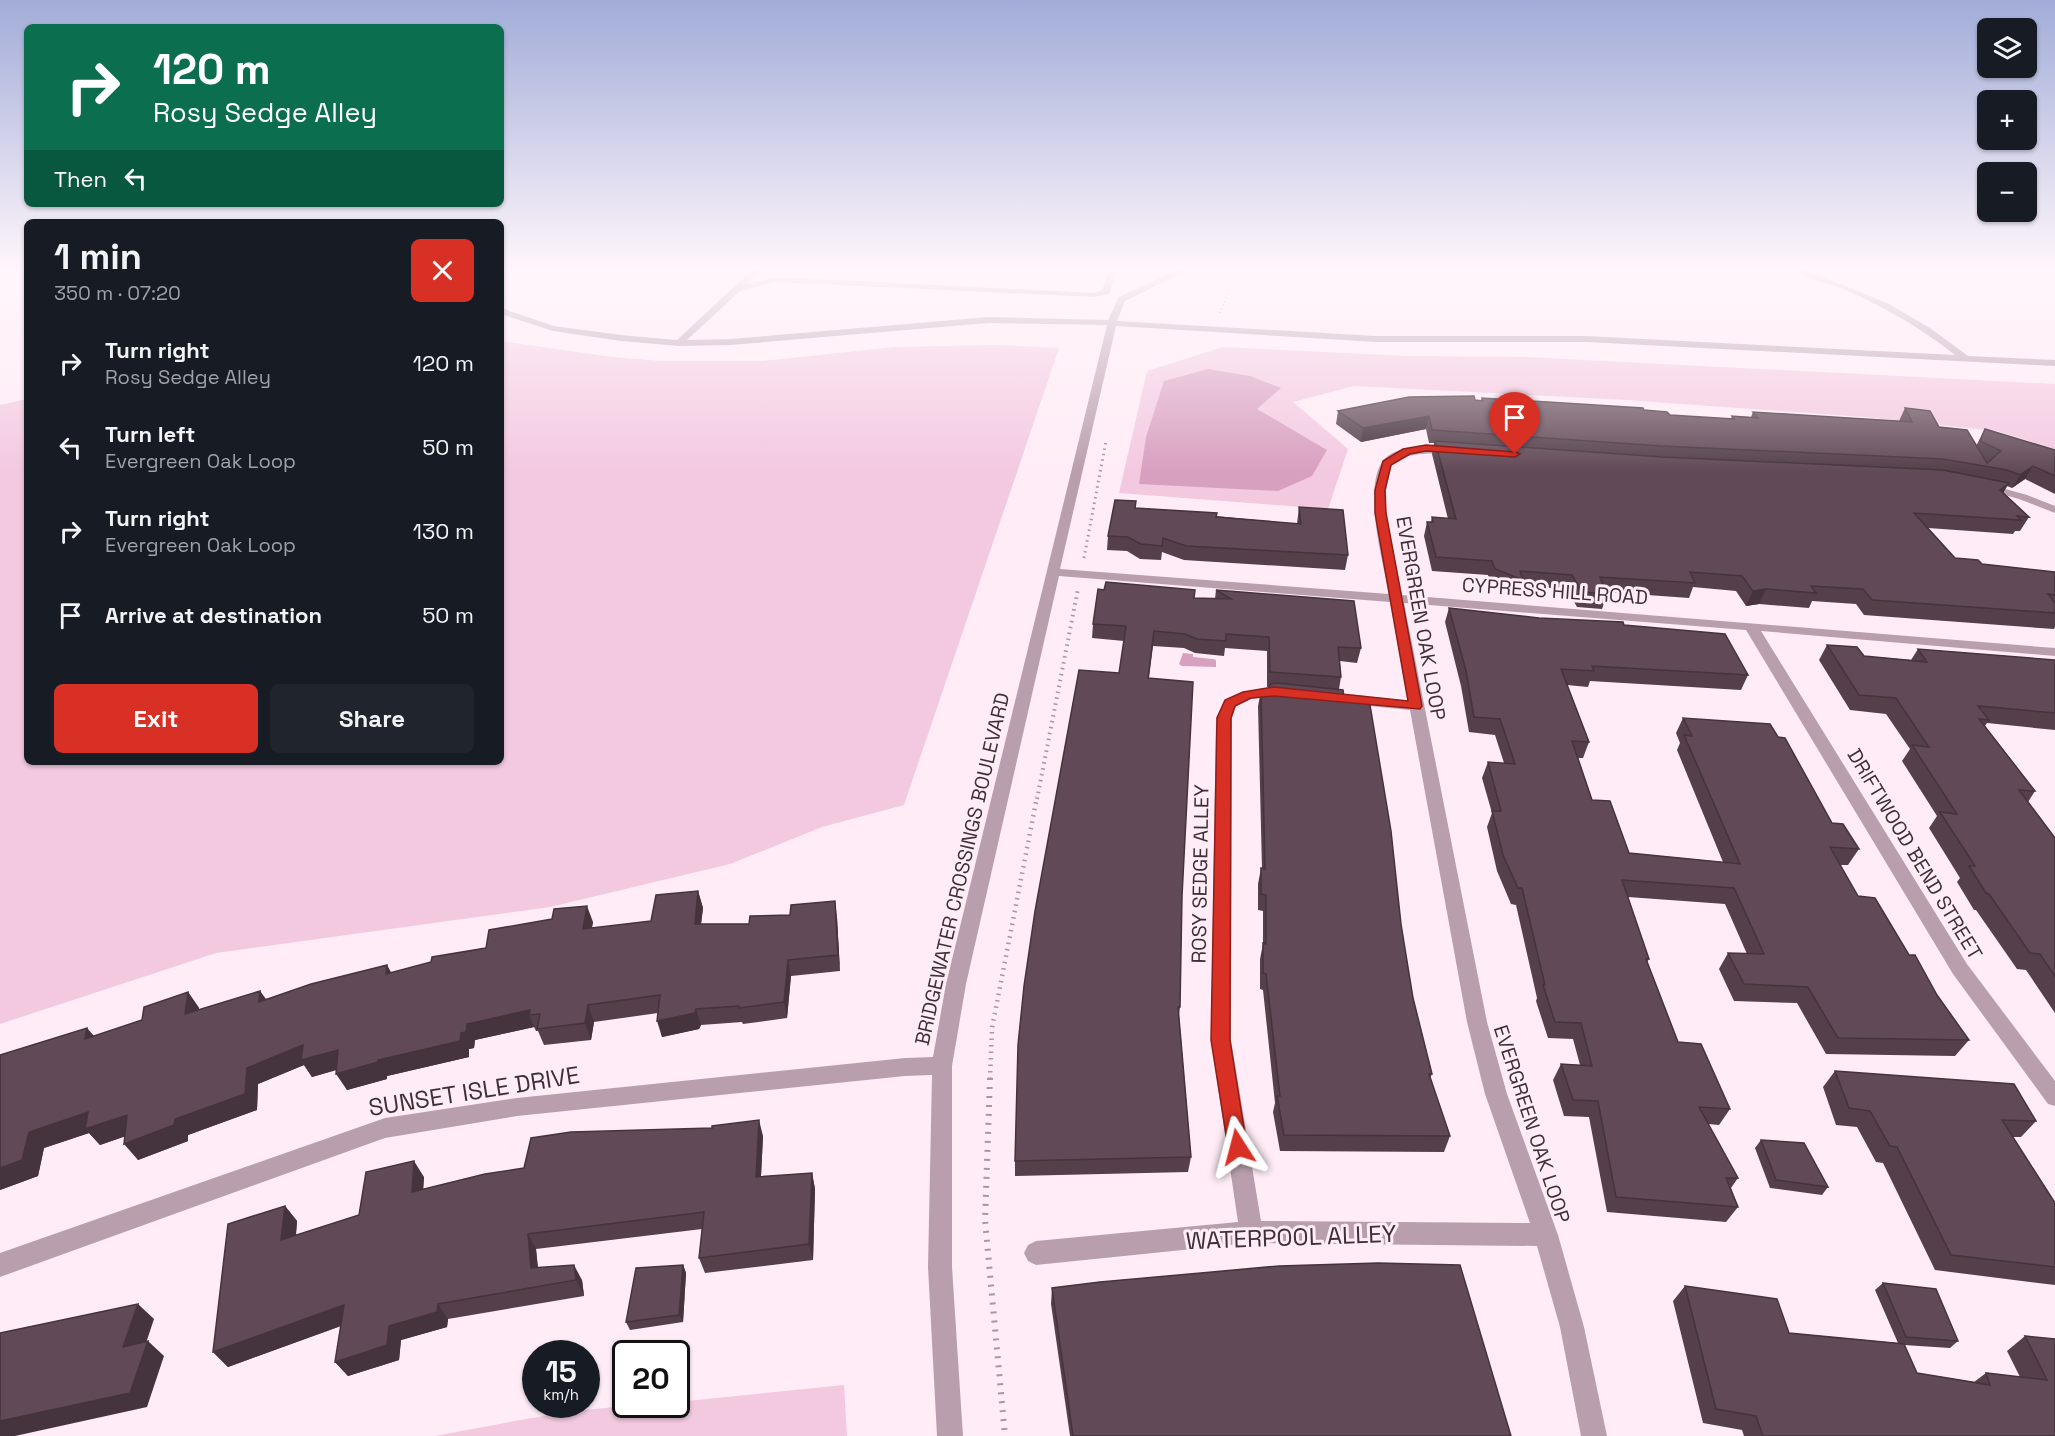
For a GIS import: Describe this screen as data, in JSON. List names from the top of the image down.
{
  "streets": {
    "street": [
      "CYPRESS HILL ROAD",
      "EVERGREEN OAK LOOP",
      "DRIFTWOOD BEND STREET",
      "BRIDGEWATER CROSSINGS BOULEVARD",
      "ROSY SEDGE ALLEY",
      "SUNSET ISLE DRIVE",
      "WATERPOOL ALLEY"
    ]
  },
  "crossings": [
    ["CYPRESS HILL ROAD", "EVERGREEN OAK LOOP"],
    ["CYPRESS HILL ROAD", "DRIFTWOOD BEND STREET"],
    ["CYPRESS HILL ROAD", "BRIDGEWATER CROSSINGS BOULEVARD"],
    ["EVERGREEN OAK LOOP", "WATERPOOL ALLEY"],
    ["BRIDGEWATER CROSSINGS BOULEVARD", "SUNSET ISLE DRIVE"],
    ["ROSY SEDGE ALLEY", "WATERPOOL ALLEY"]
  ],
  "page": {
    "map_buttons": ["+", "−"],
    "turn": ["120 m", "Rosy Sedge Alley"],
    "then": "Then",
    "heading": ["1 min", "350 m · 07:20"],
    "list": [
      {
        "name": "Turn right",
        "note": "Rosy Sedge Alley",
        "value": "120 m"
      },
      {
        "name": "Turn left",
        "note": "Evergreen Oak Loop",
        "value": "50 m"
      },
      {
        "name": "Turn right",
        "note": "Evergreen Oak Loop",
        "value": "130 m"
      },
      {
        "name": "Arrive at destination",
        "value": "50 m"
      }
    ],
    "buttons": ["Exit", "Share"],
    "speed": "15 km/h",
    "limit": "20"
  }
}
